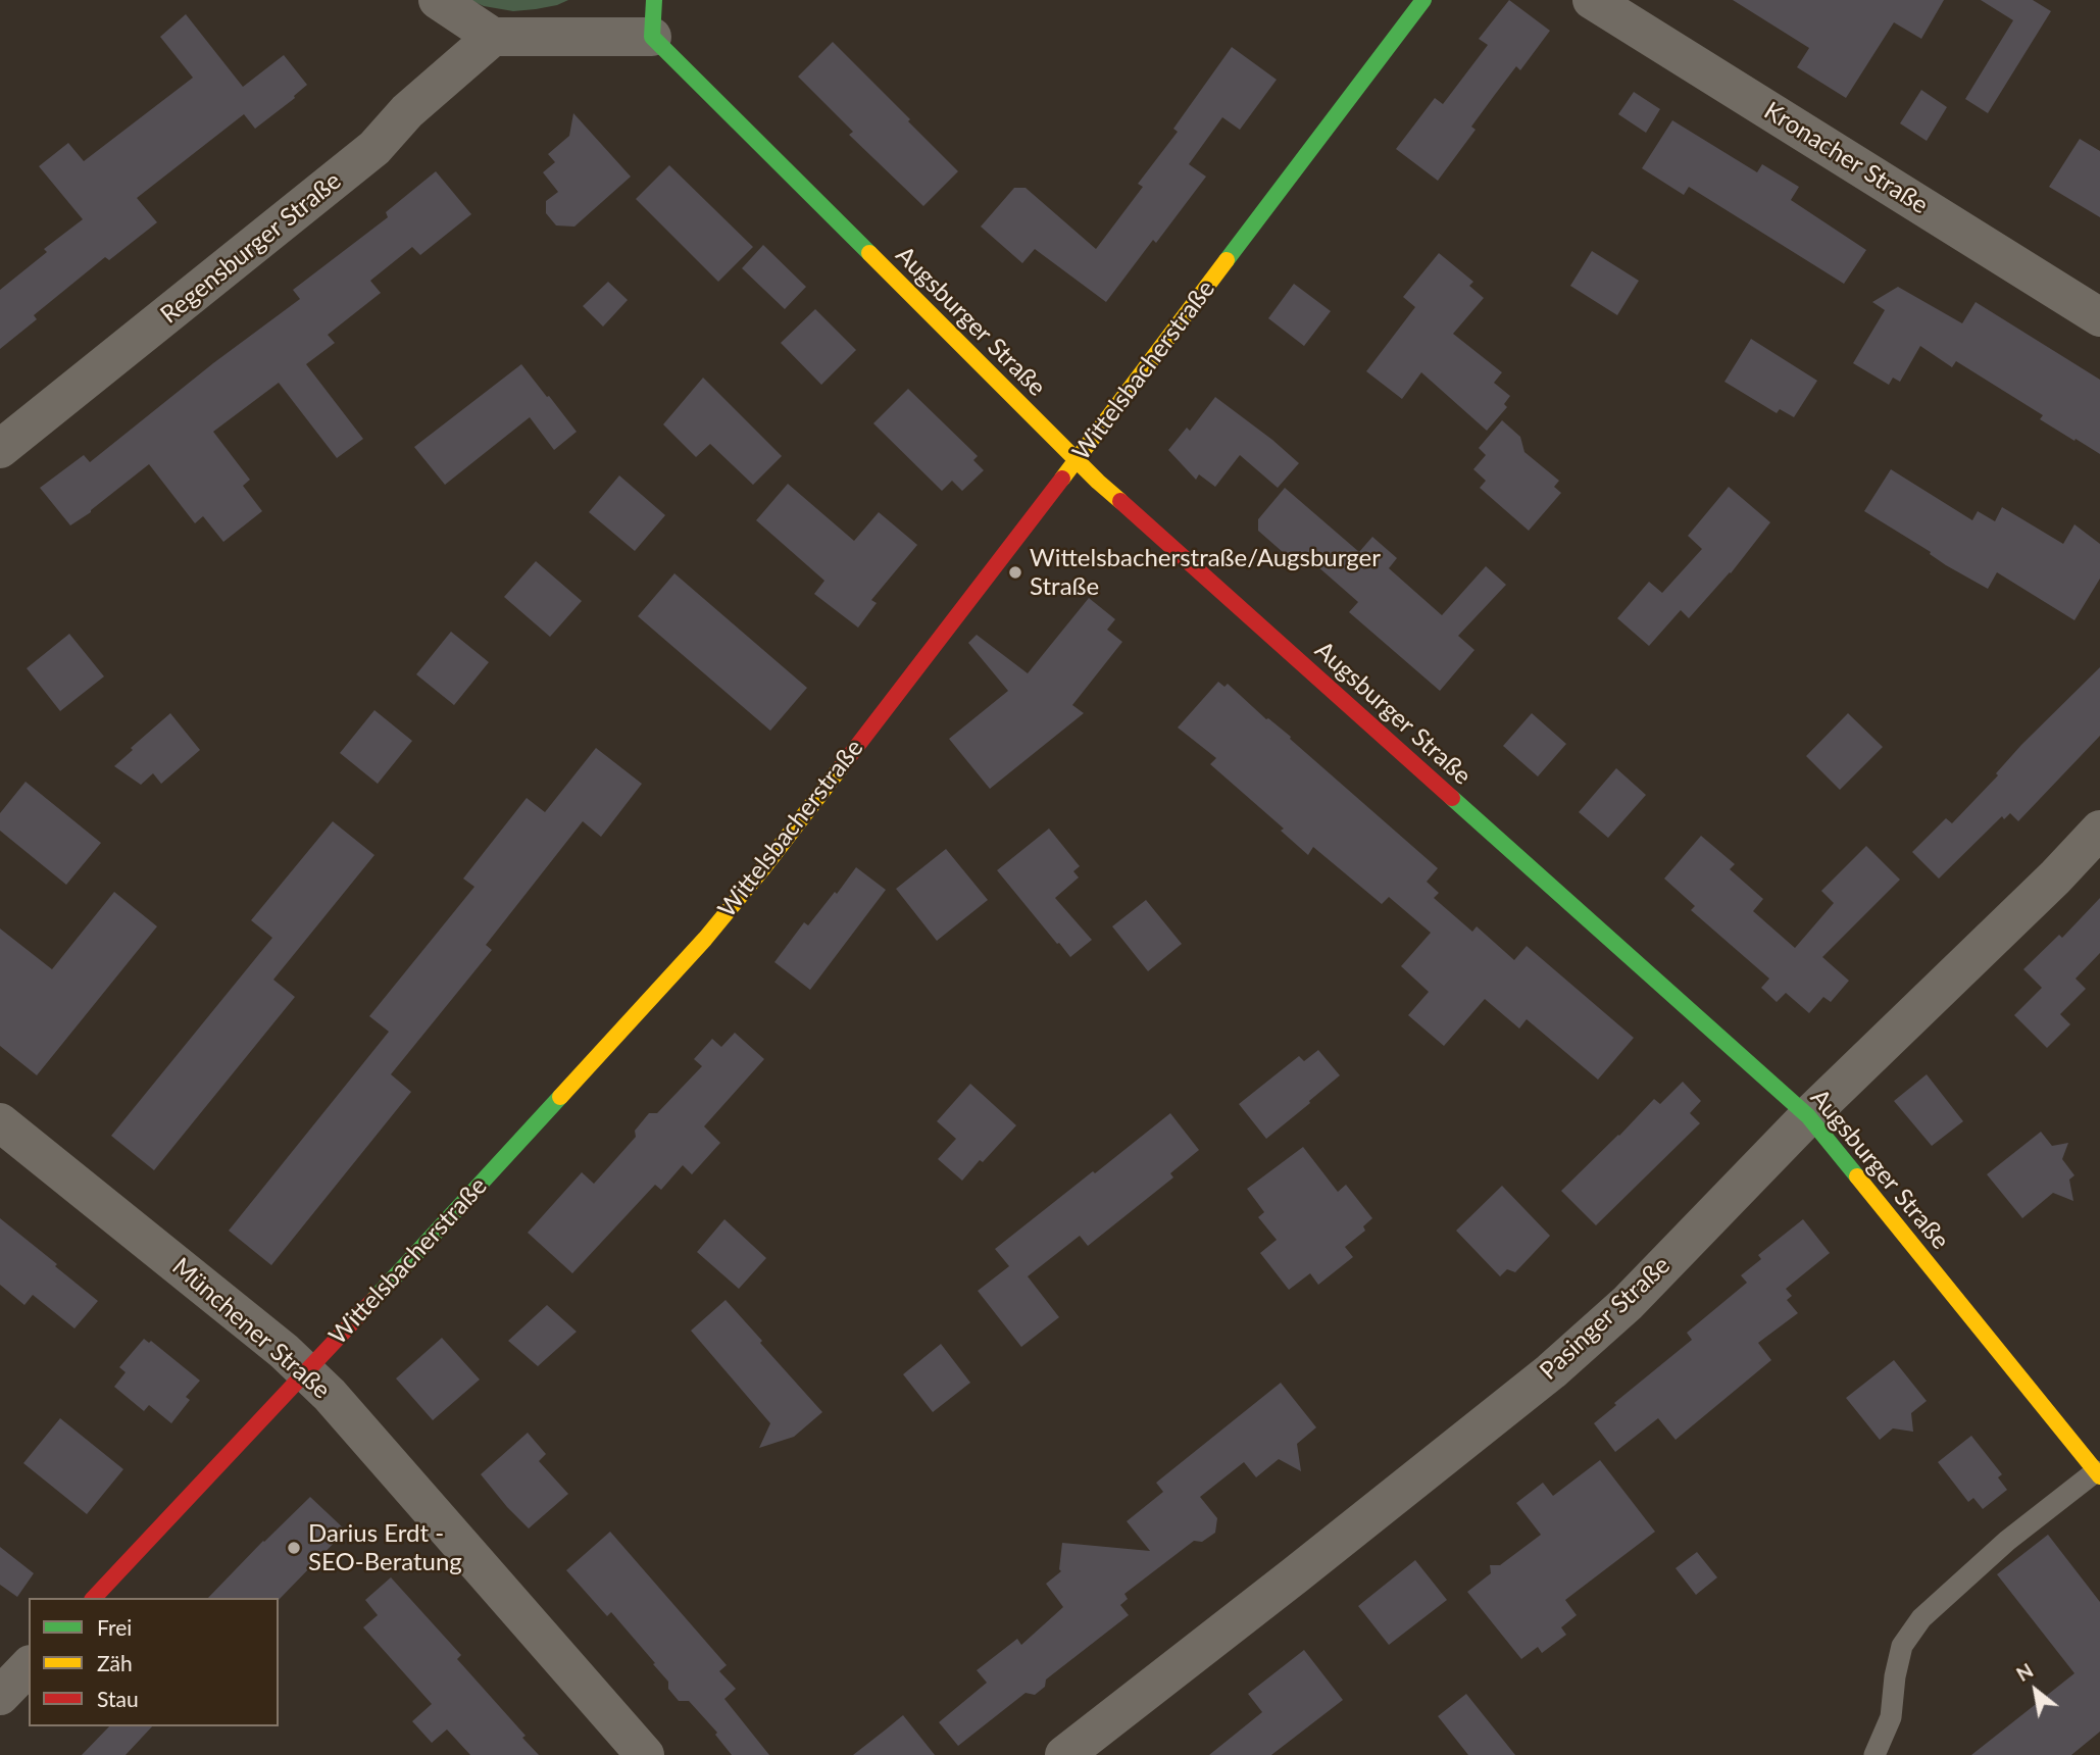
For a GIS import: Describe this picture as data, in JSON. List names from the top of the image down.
{
  "streets": {
    "street": [
      "Kronacher Straße",
      "Regensburger Straße",
      "Augsburger Straße",
      "Wittelsbacherstraße",
      "Pasinger Straße",
      "Münchener Straße"
    ]
  },
  "crossings": [
    ["Augsburger Straße", "Wittelsbacherstraße"],
    ["Augsburger Straße", "Pasinger Straße"],
    ["Wittelsbacherstraße", "Münchener Straße"]
  ],
  "places": ["Wittelsbacherstraße/Augsburger Straße", "Darius Erdt - SEO-Beratung"],
  "legend": ["Frei", "Zäh", "Stau"],
  "north": "top left"
}
